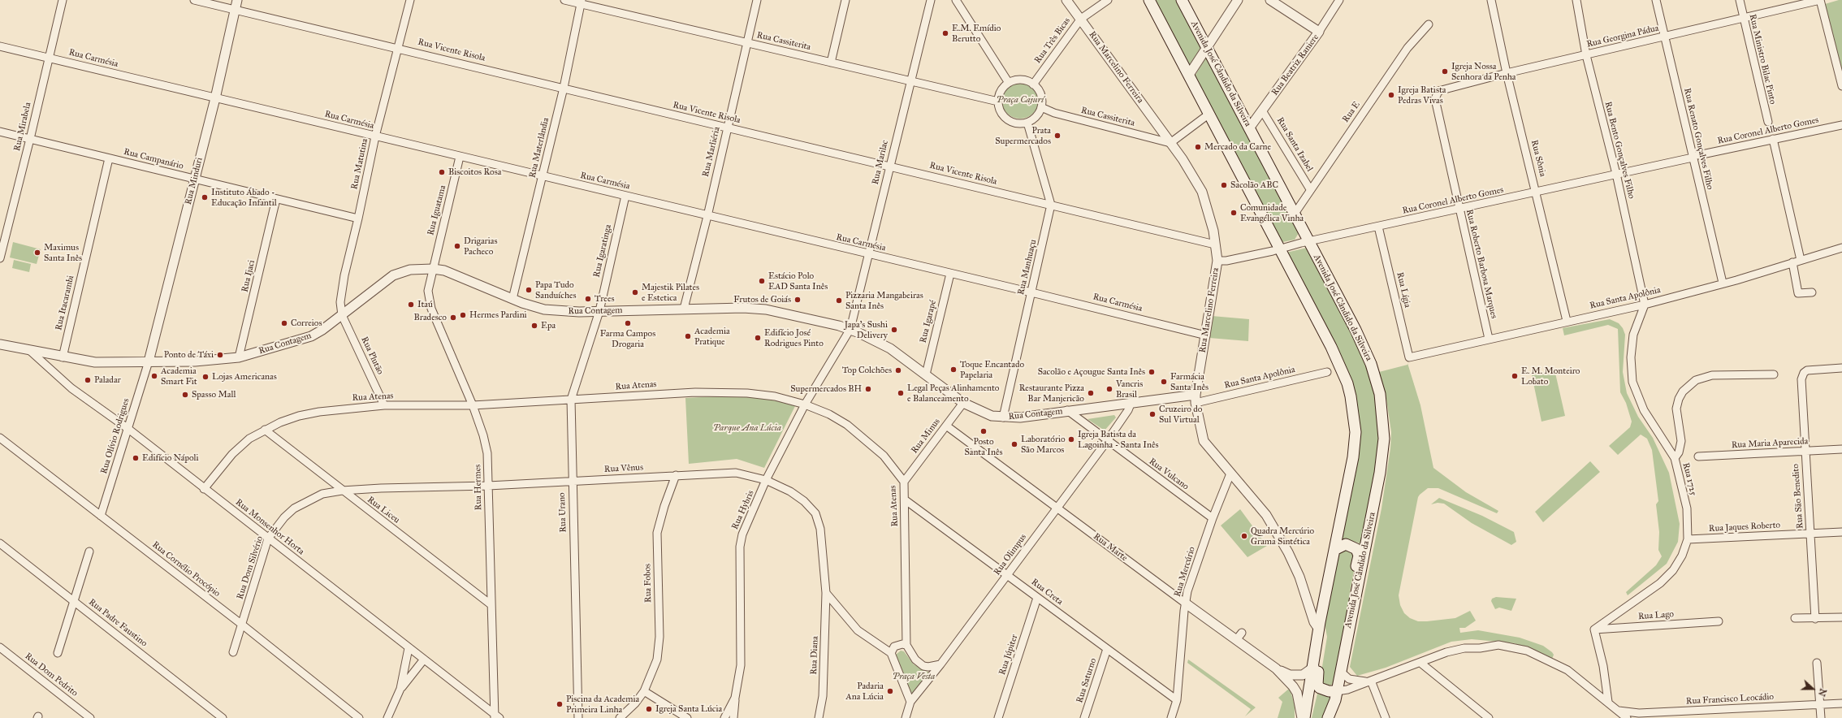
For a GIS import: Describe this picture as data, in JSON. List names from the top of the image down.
{
  "streets": {
    "main road": ["Avenida José Cândido da Silveira"],
    "street": [
      "Rua Georgina Pádua",
      "Rua Três Bicas",
      "Rua Cassiterita",
      "Rua Vicente Risola",
      "Rua Carmésia",
      "Rua Ministro Bilac Pinto",
      "Rua Beatriz Raniere",
      "Rua Marcelino Ferreira",
      "Rua E",
      "Rua Mirabela",
      "Rua Coronel Alberto Gomes",
      "Rua Renato Gonçalves Filho",
      "Rua Santa Izabel",
      "Rua Materlândia",
      "Rua Bento Gonçalves Filho",
      "Rua Marliéria",
      "Rua Sônia",
      "Rua Campanário",
      "Rua Marilac",
      "Rua Matutina",
      "Rua Minduri",
      "Rua Iguatama",
      "Rua Igaratinga",
      "Rua Roberto Barbosa Marques",
      "Rua Manhuaçu",
      "Rua Ijaci",
      "Rua Lígia",
      "Rua Santa Apolônia",
      "Rua Itacarambi",
      "Rua Contagem",
      "Rua Igarapé",
      "Rua Plutão",
      "Rua Atenas",
      "Rua Olívio Rodrigues",
      "Rua Minus",
      "Rua Maria Aparecida",
      "Rua Vênus",
      "Rua Vulcano",
      "Rua 1725",
      "Rua Hermes",
      "Rua São Benedito",
      "Rua Liceu",
      "Rua Hybris",
      "Rua Urano",
      "Rua Monsenhor Horta",
      "Rua Jaques Roberto",
      "Rua Marte",
      "Rua Olimpus",
      "Rua Dom Silvério",
      "Rua Cornélio Procópio",
      "Rua Mercúrio",
      "Rua Fobos",
      "Rua Creta",
      "Rua Lago",
      "Rua Padre Faustino",
      "Rua Júpiter",
      "Rua Diana",
      "Rua Dom Pedrito",
      "Rua Saturno",
      "Rua Francisco Leocádio"
    ]
  },
  "crossings": [
    ["Rua Georgina Pádua", "Rua Ministro Bilac Pinto"],
    ["Rua Georgina Pádua", "Rua Renato Gonçalves Filho"],
    ["Rua Georgina Pádua", "Rua Bento Gonçalves Filho"],
    ["Rua Georgina Pádua", "Rua Sônia"],
    ["Rua Georgina Pádua", "Rua Roberto Barbosa Marques"],
    ["Rua Três Bicas", "Rua Cassiterita"],
    ["Rua Três Bicas", "Rua Marcelino Ferreira"],
    ["Rua Três Bicas", "Rua Manhuaçu"],
    ["Rua Cassiterita", "Rua Marcelino Ferreira"],
    ["Rua Cassiterita", "Rua Materlândia"],
    ["Rua Cassiterita", "Rua Marliéria"],
    ["Rua Cassiterita", "Rua Marilac"],
    ["Rua Cassiterita", "Rua Manhuaçu"],
    ["Rua Vicente Risola", "Rua Marcelino Ferreira"],
    ["Rua Vicente Risola", "Rua Materlândia"],
    ["Rua Vicente Risola", "Rua Marliéria"],
    ["Rua Vicente Risola", "Rua Marilac"],
    ["Rua Vicente Risola", "Rua Matutina"],
    ["Rua Vicente Risola", "Rua Minduri"],
    ["Rua Vicente Risola", "Rua Manhuaçu"],
    ["Rua Carmésia", "Rua Marcelino Ferreira"],
    ["Rua Carmésia", "Rua Mirabela"],
    ["Rua Carmésia", "Rua Materlândia"],
    ["Rua Carmésia", "Rua Marliéria"],
    ["Rua Carmésia", "Rua Marilac"],
    ["Rua Carmésia", "Rua Matutina"],
    ["Rua Carmésia", "Rua Minduri"],
    ["Rua Carmésia", "Rua Iguatama"],
    ["Rua Carmésia", "Rua Igaratinga"],
    ["Rua Carmésia", "Rua Manhuaçu"],
    ["Rua Carmésia", "Rua Igarapé"],
    ["Rua Beatriz Raniere", "Avenida José Cândido da Silveira"],
    ["Rua Beatriz Raniere", "Rua Santa Izabel"],
    ["Rua Marcelino Ferreira", "Rua Coronel Alberto Gomes"],
    ["Rua Marcelino Ferreira", "Rua Santa Apolônia"],
    ["Rua Marcelino Ferreira", "Rua Contagem"],
    ["Rua Marcelino Ferreira", "Rua Mercúrio"],
    ["Avenida José Cândido da Silveira", "Rua E"],
    ["Avenida José Cândido da Silveira", "Rua Coronel Alberto Gomes"],
    ["Rua E", "Rua Santa Izabel"],
    ["Rua Mirabela", "Rua Campanário"],
    ["Rua Coronel Alberto Gomes", "Rua Renato Gonçalves Filho"],
    ["Rua Coronel Alberto Gomes", "Rua Bento Gonçalves Filho"],
    ["Rua Coronel Alberto Gomes", "Rua Sônia"],
    ["Rua Coronel Alberto Gomes", "Rua Roberto Barbosa Marques"],
    ["Rua Coronel Alberto Gomes", "Rua Lígia"],
    ["Rua Renato Gonçalves Filho", "Rua Santa Apolônia"],
    ["Rua Materlândia", "Rua Contagem"],
    ["Rua Bento Gonçalves Filho", "Rua Santa Apolônia"],
    ["Rua Bento Gonçalves Filho", "Rua 1725"],
    ["Rua Marliéria", "Rua Contagem"],
    ["Rua Sônia", "Rua Santa Apolônia"],
    ["Rua Campanário", "Rua Matutina"],
    ["Rua Campanário", "Rua Minduri"],
    ["Rua Campanário", "Rua Ijaci"],
    ["Rua Campanário", "Rua Itacarambi"],
    ["Rua Marilac", "Rua Contagem"],
    ["Rua Marilac", "Rua Hybris"],
    ["Rua Matutina", "Rua Contagem"],
    ["Rua Matutina", "Rua Plutão"],
    ["Rua Minduri", "Rua Contagem"],
    ["Rua Minduri", "Rua Olívio Rodrigues"],
    ["Rua Iguatama", "Rua Contagem"],
    ["Rua Iguatama", "Rua Hermes"],
    ["Rua Igaratinga", "Rua Contagem"],
    ["Rua Igaratinga", "Rua Urano"],
    ["Rua Roberto Barbosa Marques", "Rua Santa Apolônia"],
    ["Rua Manhuaçu", "Rua Contagem"],
    ["Rua Ijaci", "Rua Contagem"],
    ["Rua Lígia", "Rua Santa Apolônia"],
    ["Rua Santa Apolônia", "Rua Contagem"],
    ["Rua Santa Apolônia", "Rua 1725"],
    ["Rua Itacarambi", "Rua Contagem"],
    ["Rua Contagem", "Rua Igarapé"],
    ["Rua Contagem", "Rua Plutão"],
    ["Rua Contagem", "Rua Olívio Rodrigues"],
    ["Rua Contagem", "Rua Minus"],
    ["Rua Contagem", "Rua Vulcano"],
    ["Rua Contagem", "Rua Hermes"],
    ["Rua Contagem", "Rua Hybris"],
    ["Rua Contagem", "Rua Urano"],
    ["Rua Contagem", "Rua Monsenhor Horta"],
    ["Rua Contagem", "Rua Olimpus"],
    ["Rua Plutão", "Rua Atenas"],
    ["Rua Atenas", "Rua Minus"],
    ["Rua Atenas", "Rua Hermes"],
    ["Rua Atenas", "Rua Liceu"],
    ["Rua Atenas", "Rua Hybris"],
    ["Rua Atenas", "Rua Urano"],
    ["Rua Atenas", "Rua Monsenhor Horta"],
    ["Rua Atenas", "Rua Creta"],
    ["Rua Olívio Rodrigues", "Rua Monsenhor Horta"],
    ["Rua Olívio Rodrigues", "Rua Cornélio Procópio"],
    ["Rua Minus", "Rua Marte"],
    ["Rua Maria Aparecida", "Rua São Benedito"],
    ["Rua Vênus", "Rua Hermes"],
    ["Rua Vênus", "Rua Liceu"],
    ["Rua Vênus", "Rua Hybris"],
    ["Rua Vênus", "Rua Urano"],
    ["Rua Vênus", "Rua Dom Silvério"],
    ["Rua Vênus", "Rua Fobos"],
    ["Rua Vênus", "Rua Diana"],
    ["Rua Vulcano", "Rua Olimpus"],
    ["Rua Vulcano", "Rua Mercúrio"],
    ["Rua 1725", "Rua Jaques Roberto"],
    ["Rua 1725", "Rua Lago"],
    ["Rua Hermes", "Rua Liceu"],
    ["Rua Hermes", "Rua Monsenhor Horta"],
    ["Rua São Benedito", "Rua Jaques Roberto"],
    ["Rua Liceu", "Rua Dom Silvério"],
    ["Rua Monsenhor Horta", "Rua Dom Silvério"],
    ["Rua Marte", "Rua Olimpus"],
    ["Rua Marte", "Rua Mercúrio"],
    ["Rua Olimpus", "Rua Creta"],
    ["Rua Dom Silvério", "Rua Cornélio Procópio"],
    ["Rua Mercúrio", "Rua Creta"],
    ["Rua Creta", "Rua Júpiter"],
    ["Rua Creta", "Rua Saturno"]
  ],
  "parks": ["Praça Cajurí", "Parque Ana Lúcia", "Praça Vesta"],
  "places": [
    "E.M. Emídio Berutto",
    "Igreja Nossa Senhora da Penha",
    "Igreja Batista Pedras Vivas",
    "Prata Supermercados",
    "Mercado da Carne",
    "Biscoitos Rosa",
    "Sacolão ABC",
    "Instituto Ábado - Educação Infantil",
    "Comunidade Evangélica Vinha",
    "Drigarias Pacheco",
    "Maximus Santa Inês",
    "Estácio Polo EAD Santa Inês",
    "Papa Tudo Sanduíches",
    "Majestik Pilates e Estetica",
    "Trees",
    "Frutos de Goiás",
    "Pizzaria Mangabeiras Santa Inês",
    "Itaú",
    "Hermes Pardini",
    "Bradesco",
    "Correios",
    "Farma Campos Drogaria",
    "Epa",
    "Japa's Sushi Delivery",
    "Academia Pratique",
    "Edifício José Rodrigues Pinto",
    "Ponto de Táxi",
    "Toque Encantado Papelaria",
    "Top Colchões",
    "Sacolão e Açougue Santa Inês",
    "Academia Smart Fit",
    "E. M. Monteiro Lobato",
    "Lojas Americanas",
    "Paladar",
    "Farmácia Santa Inês",
    "Supermercados BH",
    "Vancris Brasil",
    "Legal Peças Alinhamento e Balanceamento",
    "Restaurante Pizza Bar Manjericão",
    "Spasso Mall",
    "Cruzeiro do Sul Virtual",
    "Posto Santa Inês",
    "Igreja Batista da Lagoinha - Santa Inês",
    "Laboratório São Marcos",
    "Edifício Nápoli",
    "Quadra Mercúrio Grama Sintética",
    "Padaria Ana Lúcia",
    "Piscina da Academia Primeira Linha",
    "Igreja Santa Lúcia"
  ],
  "north": "right"
}
